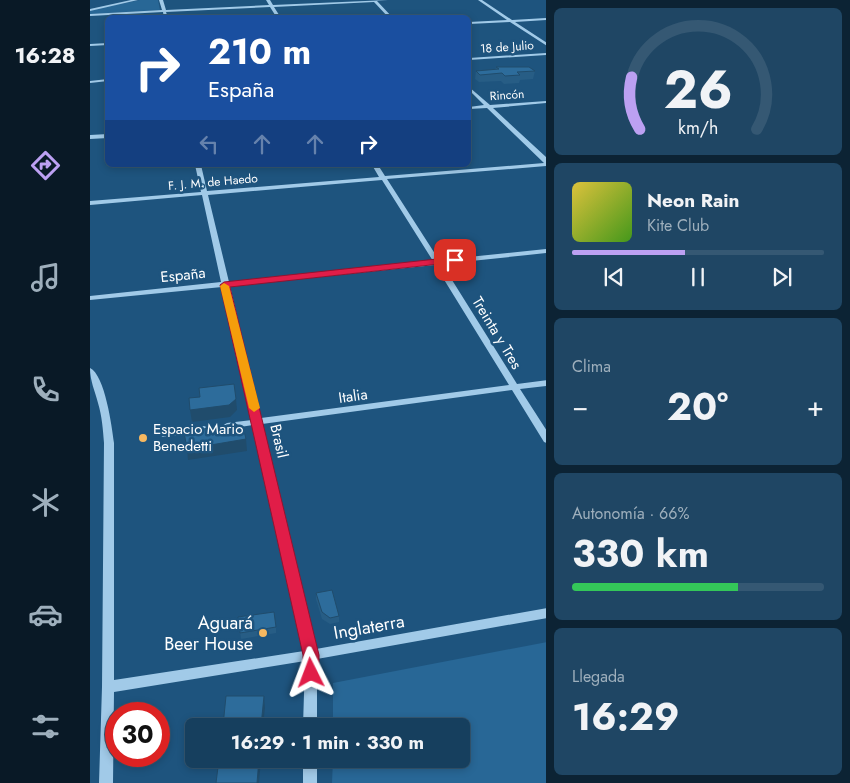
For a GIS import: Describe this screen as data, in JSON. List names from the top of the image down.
{
  "streets": {
    "street": [
      "18 de Julio",
      "Rincón",
      "F. J. M. de Haedo",
      "España",
      "Treinta y Tres",
      "Italia",
      "Brasil",
      "Inglaterra"
    ]
  },
  "crossings": [
    ["F. J. M. de Haedo", "Treinta y Tres"],
    ["F. J. M. de Haedo", "Brasil"],
    ["España", "Treinta y Tres"],
    ["España", "Brasil"],
    ["Treinta y Tres", "Italia"],
    ["Italia", "Brasil"],
    ["Brasil", "Inglaterra"]
  ],
  "places": ["Espacio Mario Benedetti", "Aguará Beer House"],
  "page": {
    "tabs": "16:28",
    "turn": ["210 m", "España"],
    "song": ["Neon Rain", "Kite Club"],
    "tile": [
      "Clima",
      ["Autonomía · 66%", "330 km"],
      ["Llegada", "16:29"]
    ],
    "heat": ["−", "20°", "+"],
    "limit": "30",
    "trip": "16:29 · 1 min · 330 m",
    "gauge": ["26", "km/h"]
  }
}
